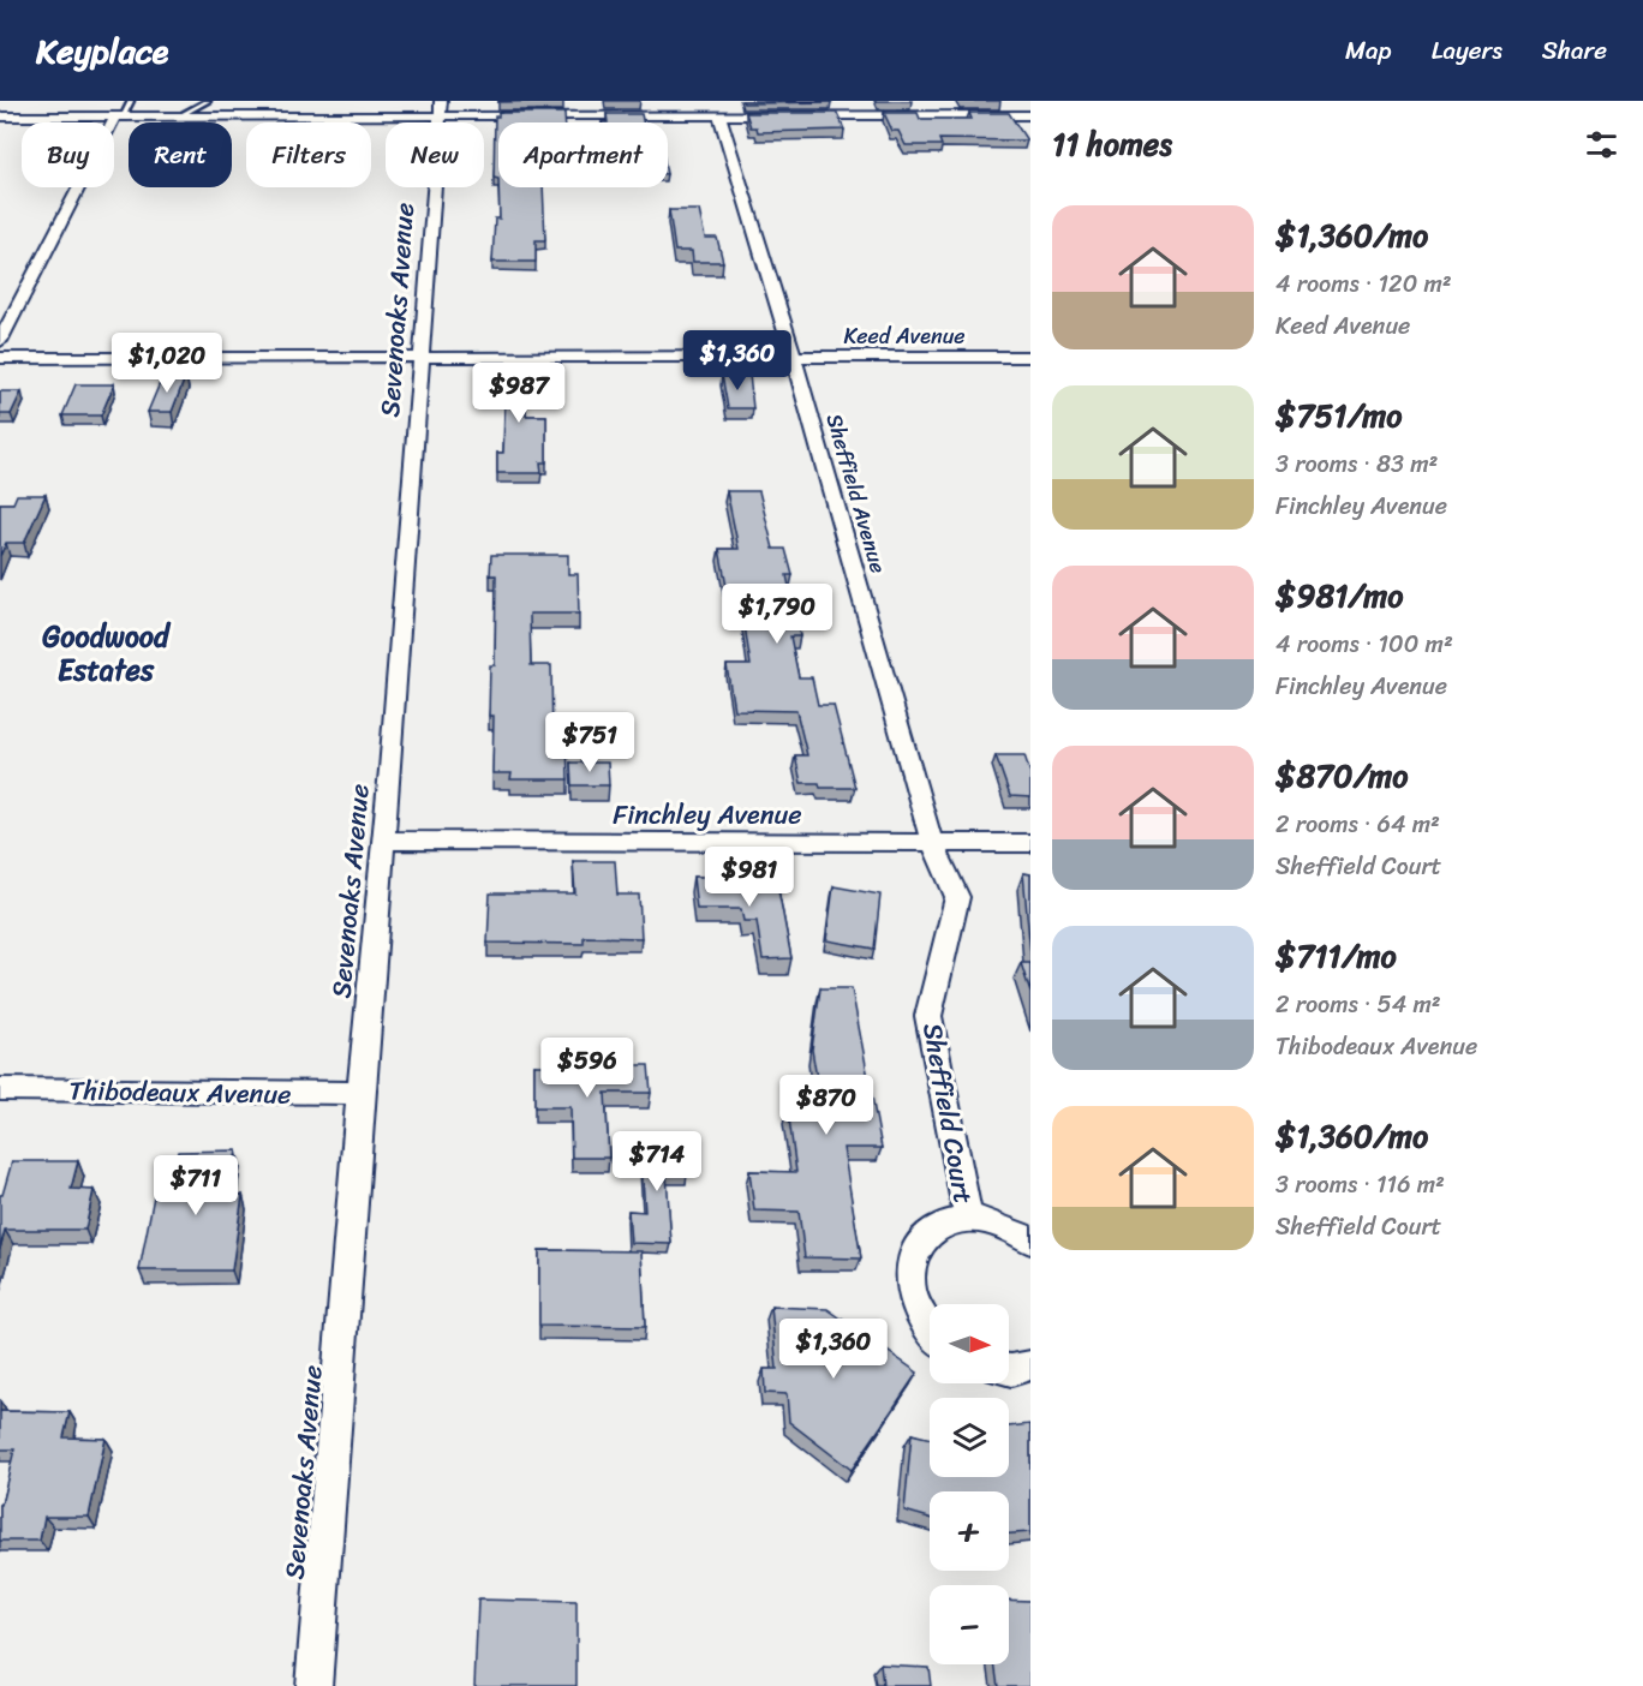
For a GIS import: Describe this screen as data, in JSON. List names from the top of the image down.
{
  "streets": {
    "street": [
      "Sevenoaks Avenue",
      "Keed Avenue",
      "Sheffield Avenue",
      "Finchley Avenue",
      "Thibodeaux Avenue",
      "Sheffield Court"
    ]
  },
  "crossings": [
    ["Sevenoaks Avenue", "Keed Avenue"],
    ["Sevenoaks Avenue", "Finchley Avenue"],
    ["Sevenoaks Avenue", "Thibodeaux Avenue"],
    ["Keed Avenue", "Sheffield Avenue"],
    ["Sheffield Avenue", "Finchley Avenue"],
    ["Sheffield Avenue", "Sheffield Court"],
    ["Finchley Avenue", "Sheffield Court"]
  ],
  "districts": ["Goodwood Estates"],
  "north": "right",
  "page": {
    "header": "Keyplace",
    "nav": ["Map", "Layers", "Share"],
    "heading": "11 homes",
    "chip": [
      "Buy",
      "Rent",
      "Filters",
      "New",
      "Apartment"
    ],
    "list": [
      {
        "name": "$1,360/mo",
        "note": "4 rooms · 120 m² · Keed Avenue"
      },
      {
        "name": "$751/mo",
        "note": "3 rooms · 83 m² · Finchley Avenue"
      },
      {
        "name": "$981/mo",
        "note": "4 rooms · 100 m² · Finchley Avenue"
      },
      {
        "name": "$870/mo",
        "note": "2 rooms · 64 m² · Sheffield Court"
      },
      {
        "name": "$711/mo",
        "note": "2 rooms · 54 m² · Thibodeaux Avenue"
      },
      {
        "name": "$1,360/mo",
        "note": "3 rooms · 116 m² · Sheffield Court"
      }
    ],
    "price": [
      "$1,360",
      "$1,020",
      "$987",
      "$1,790",
      "$751",
      "$981",
      "$596",
      "$870",
      "$714",
      "$711",
      "$1,360"
    ],
    "map_buttons": ["+", "−"]
  }
}
